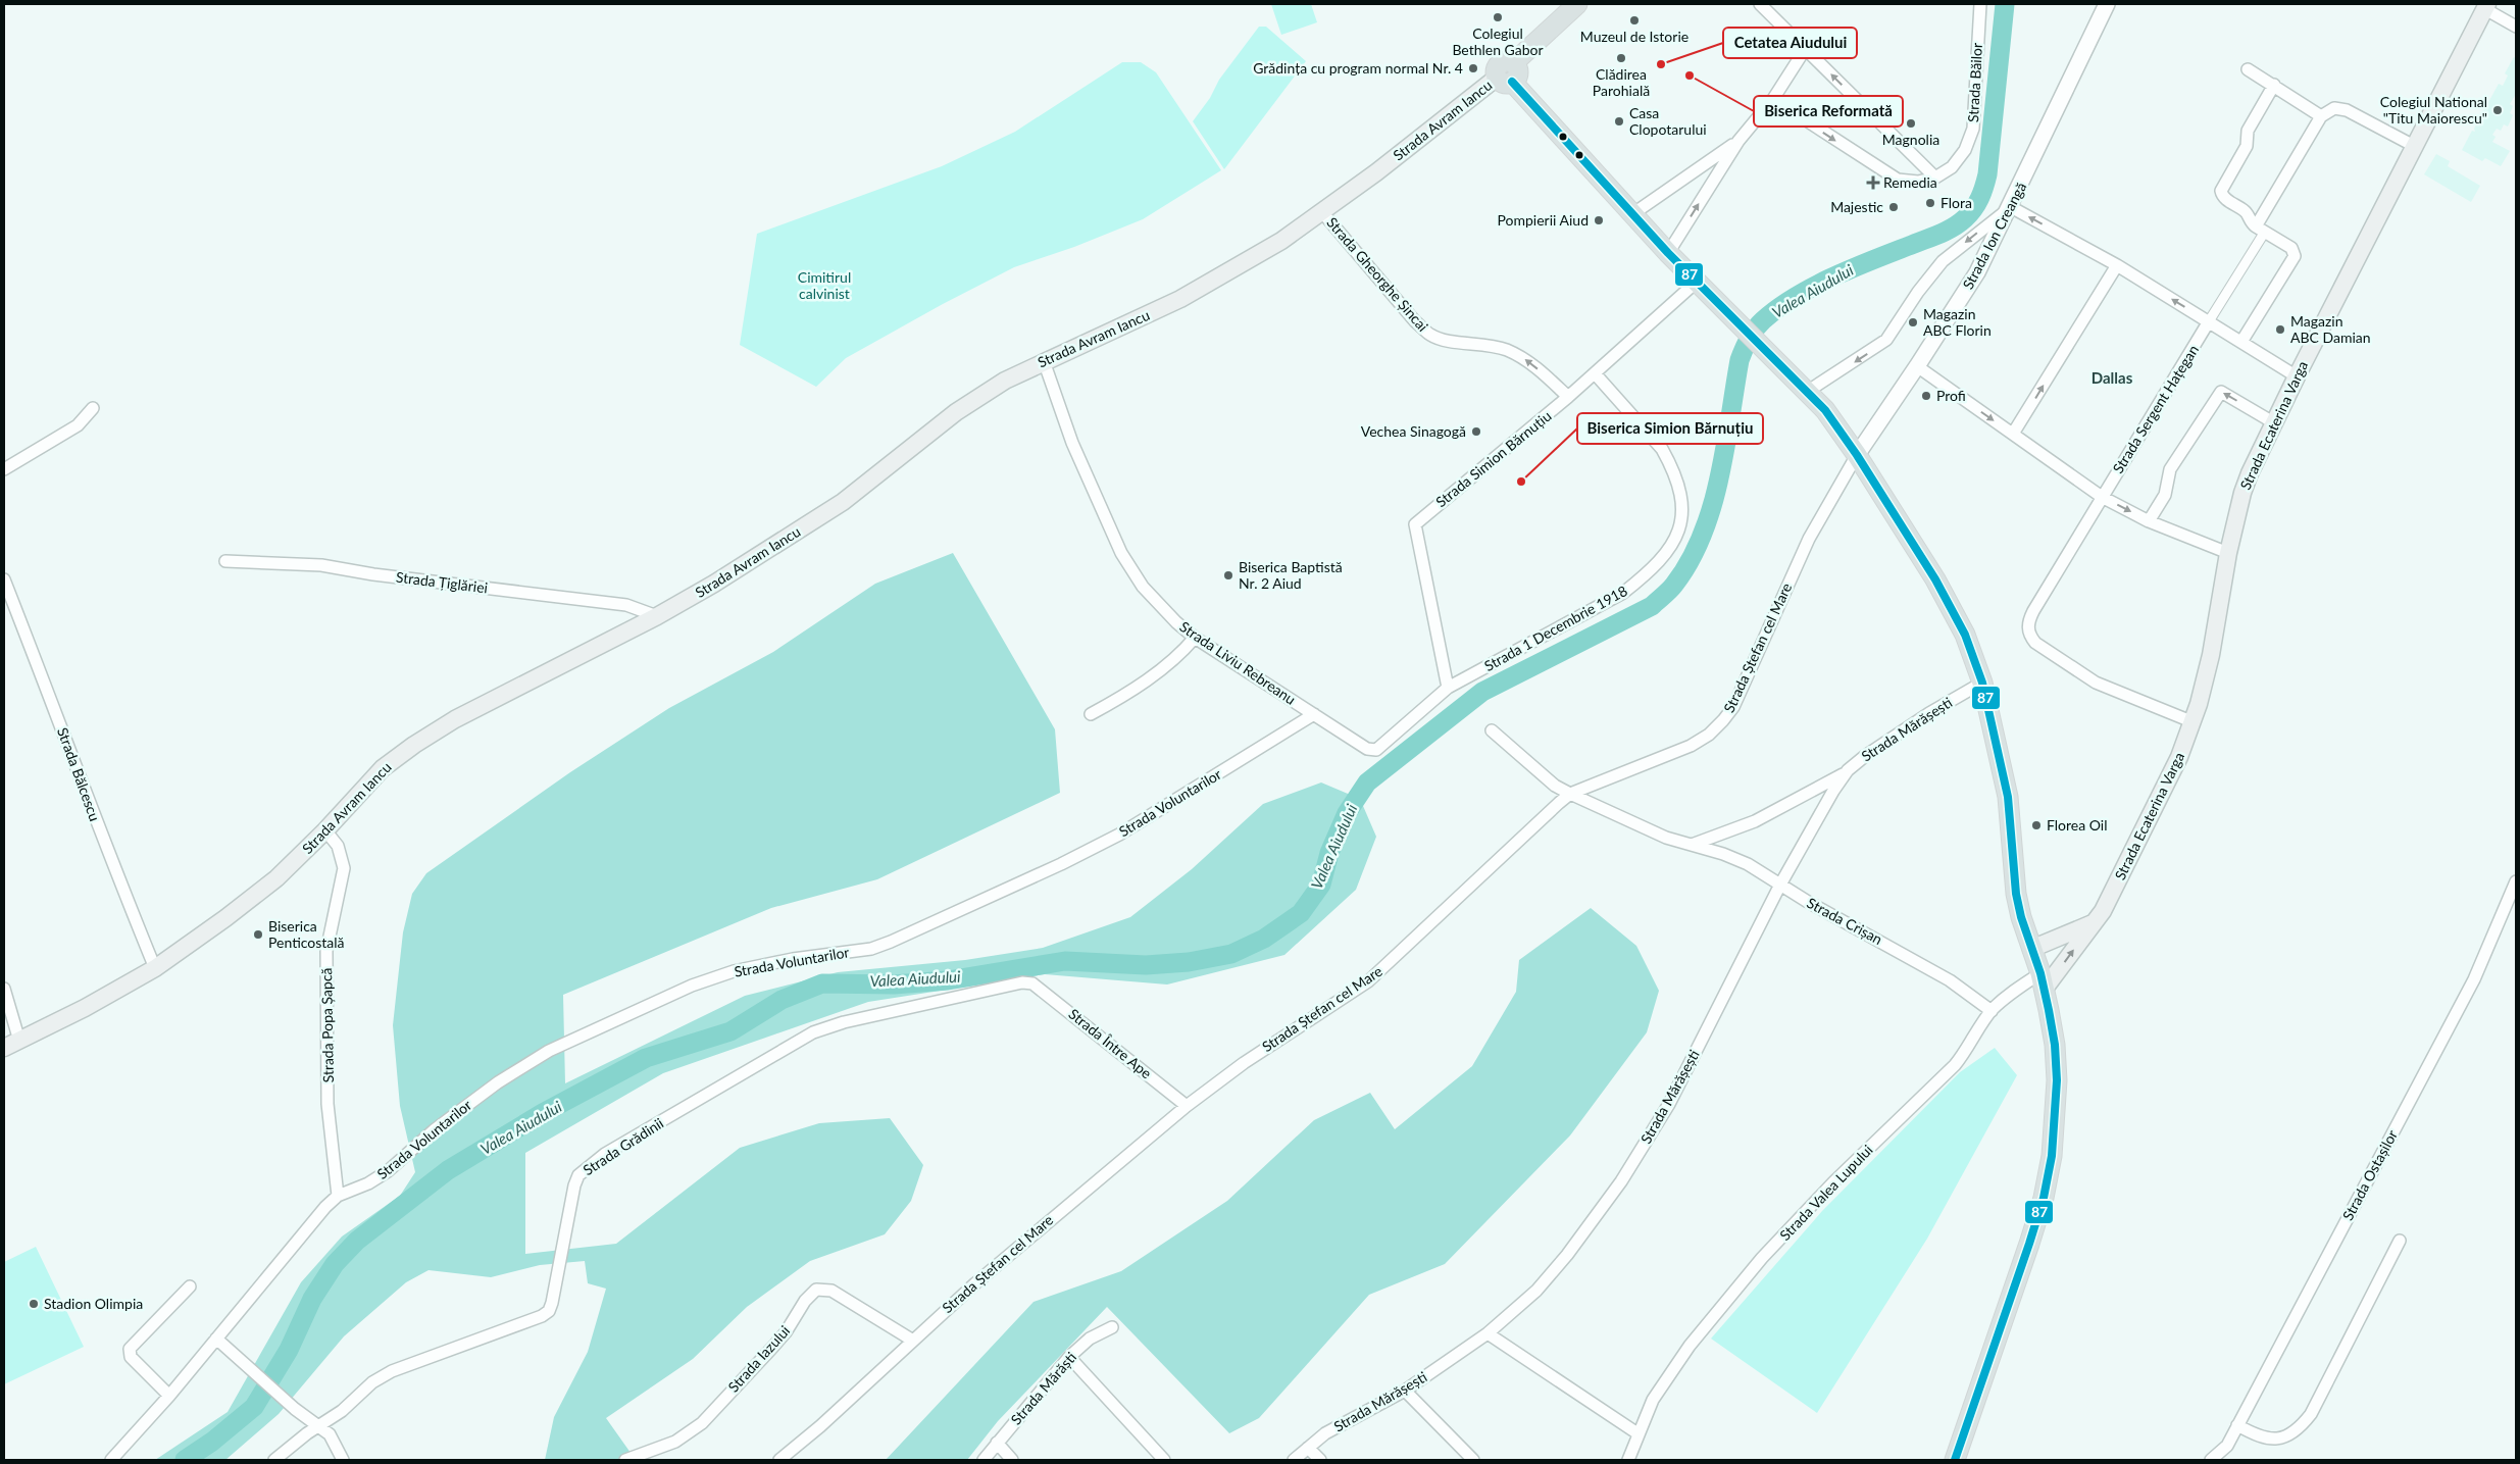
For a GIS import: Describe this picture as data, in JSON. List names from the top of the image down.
{
  "streets": {
    "main road": ["Strada Avram Iancu", "Strada Ecaterina Varga"],
    "street": [
      "Strada Băilor",
      "Strada Ion Creangă",
      "Strada Gheorghe Șincai",
      "Strada Sergent Hațegan",
      "Strada Simion Bărnuțiu",
      "Strada Țiglăriei",
      "Strada 1 Decembrie 1918",
      "Strada Ștefan cel Mare",
      "Strada Liviu Rebreanu",
      "Strada Mărășești",
      "Strada Bălcescu",
      "Strada Voluntarilor",
      "Strada Crișan",
      "Strada Popa Șapcă",
      "Strada Între Ape",
      "Strada Grădinii",
      "Strada Ostașilor",
      "Strada Valea Lupului",
      "Strada Iazului",
      "Strada Mărăști"
    ]
  },
  "crossings": [
    ["Strada Avram Iancu", "Strada Gheorghe Șincai"],
    ["Strada Avram Iancu", "Strada Țiglăriei"],
    ["Strada Avram Iancu", "Strada Liviu Rebreanu"],
    ["Strada Avram Iancu", "Strada Bălcescu"],
    ["Strada Avram Iancu", "Strada Popa Șapcă"],
    ["Strada Ion Creangă", "Strada Ștefan cel Mare"],
    ["Strada Gheorghe Șincai", "Strada Simion Bărnuțiu"],
    ["Strada Sergent Hațegan", "Strada Ecaterina Varga"],
    ["Strada Ecaterina Varga", "Strada Valea Lupului"],
    ["Strada Simion Bărnuțiu", "Strada 1 Decembrie 1918"],
    ["Strada 1 Decembrie 1918", "Strada Liviu Rebreanu"],
    ["Strada Ștefan cel Mare", "Strada Crișan"],
    ["Strada Ștefan cel Mare", "Strada Între Ape"],
    ["Strada Ștefan cel Mare", "Strada Iazului"],
    ["Strada Liviu Rebreanu", "Strada Voluntarilor"],
    ["Strada Mărășești", "Strada Crișan"],
    ["Strada Voluntarilor", "Strada Popa Șapcă"],
    ["Strada Crișan", "Strada Valea Lupului"],
    ["Strada Între Ape", "Strada Grădinii"]
  ],
  "one_way": ["Strada Gheorghe Șincai"],
  "districts": ["Dallas"],
  "water": ["Valea Aiudului"],
  "parks": ["Cimitirul calvinist"],
  "places": {
    "other": [
      "Colegiul Bethlen Gabor",
      "Muzeul de Istorie",
      "Clădirea Parohială",
      "Cetatea Aiudului",
      "Grădința cu program normal Nr. 4",
      "Biserica Reformată",
      "Colegiul National \"Titu Maiorescu\"",
      "Casa Clopotarului",
      "Magnolia",
      "Flora",
      "Majestic",
      "Pompierii Aiud",
      "Magazin ABC Florin",
      "Magazin ABC Damian",
      "Profi",
      "Vechea Sinagogă",
      "Biserica Simion Bărnuțiu",
      "Biserica Baptistă Nr. 2 Aiud",
      "Florea Oil",
      "Biserica Penticostală",
      "Stadion Olimpia"
    ],
    "health": ["Remedia"]
  },
  "lines": ["transit line 87"]
}
